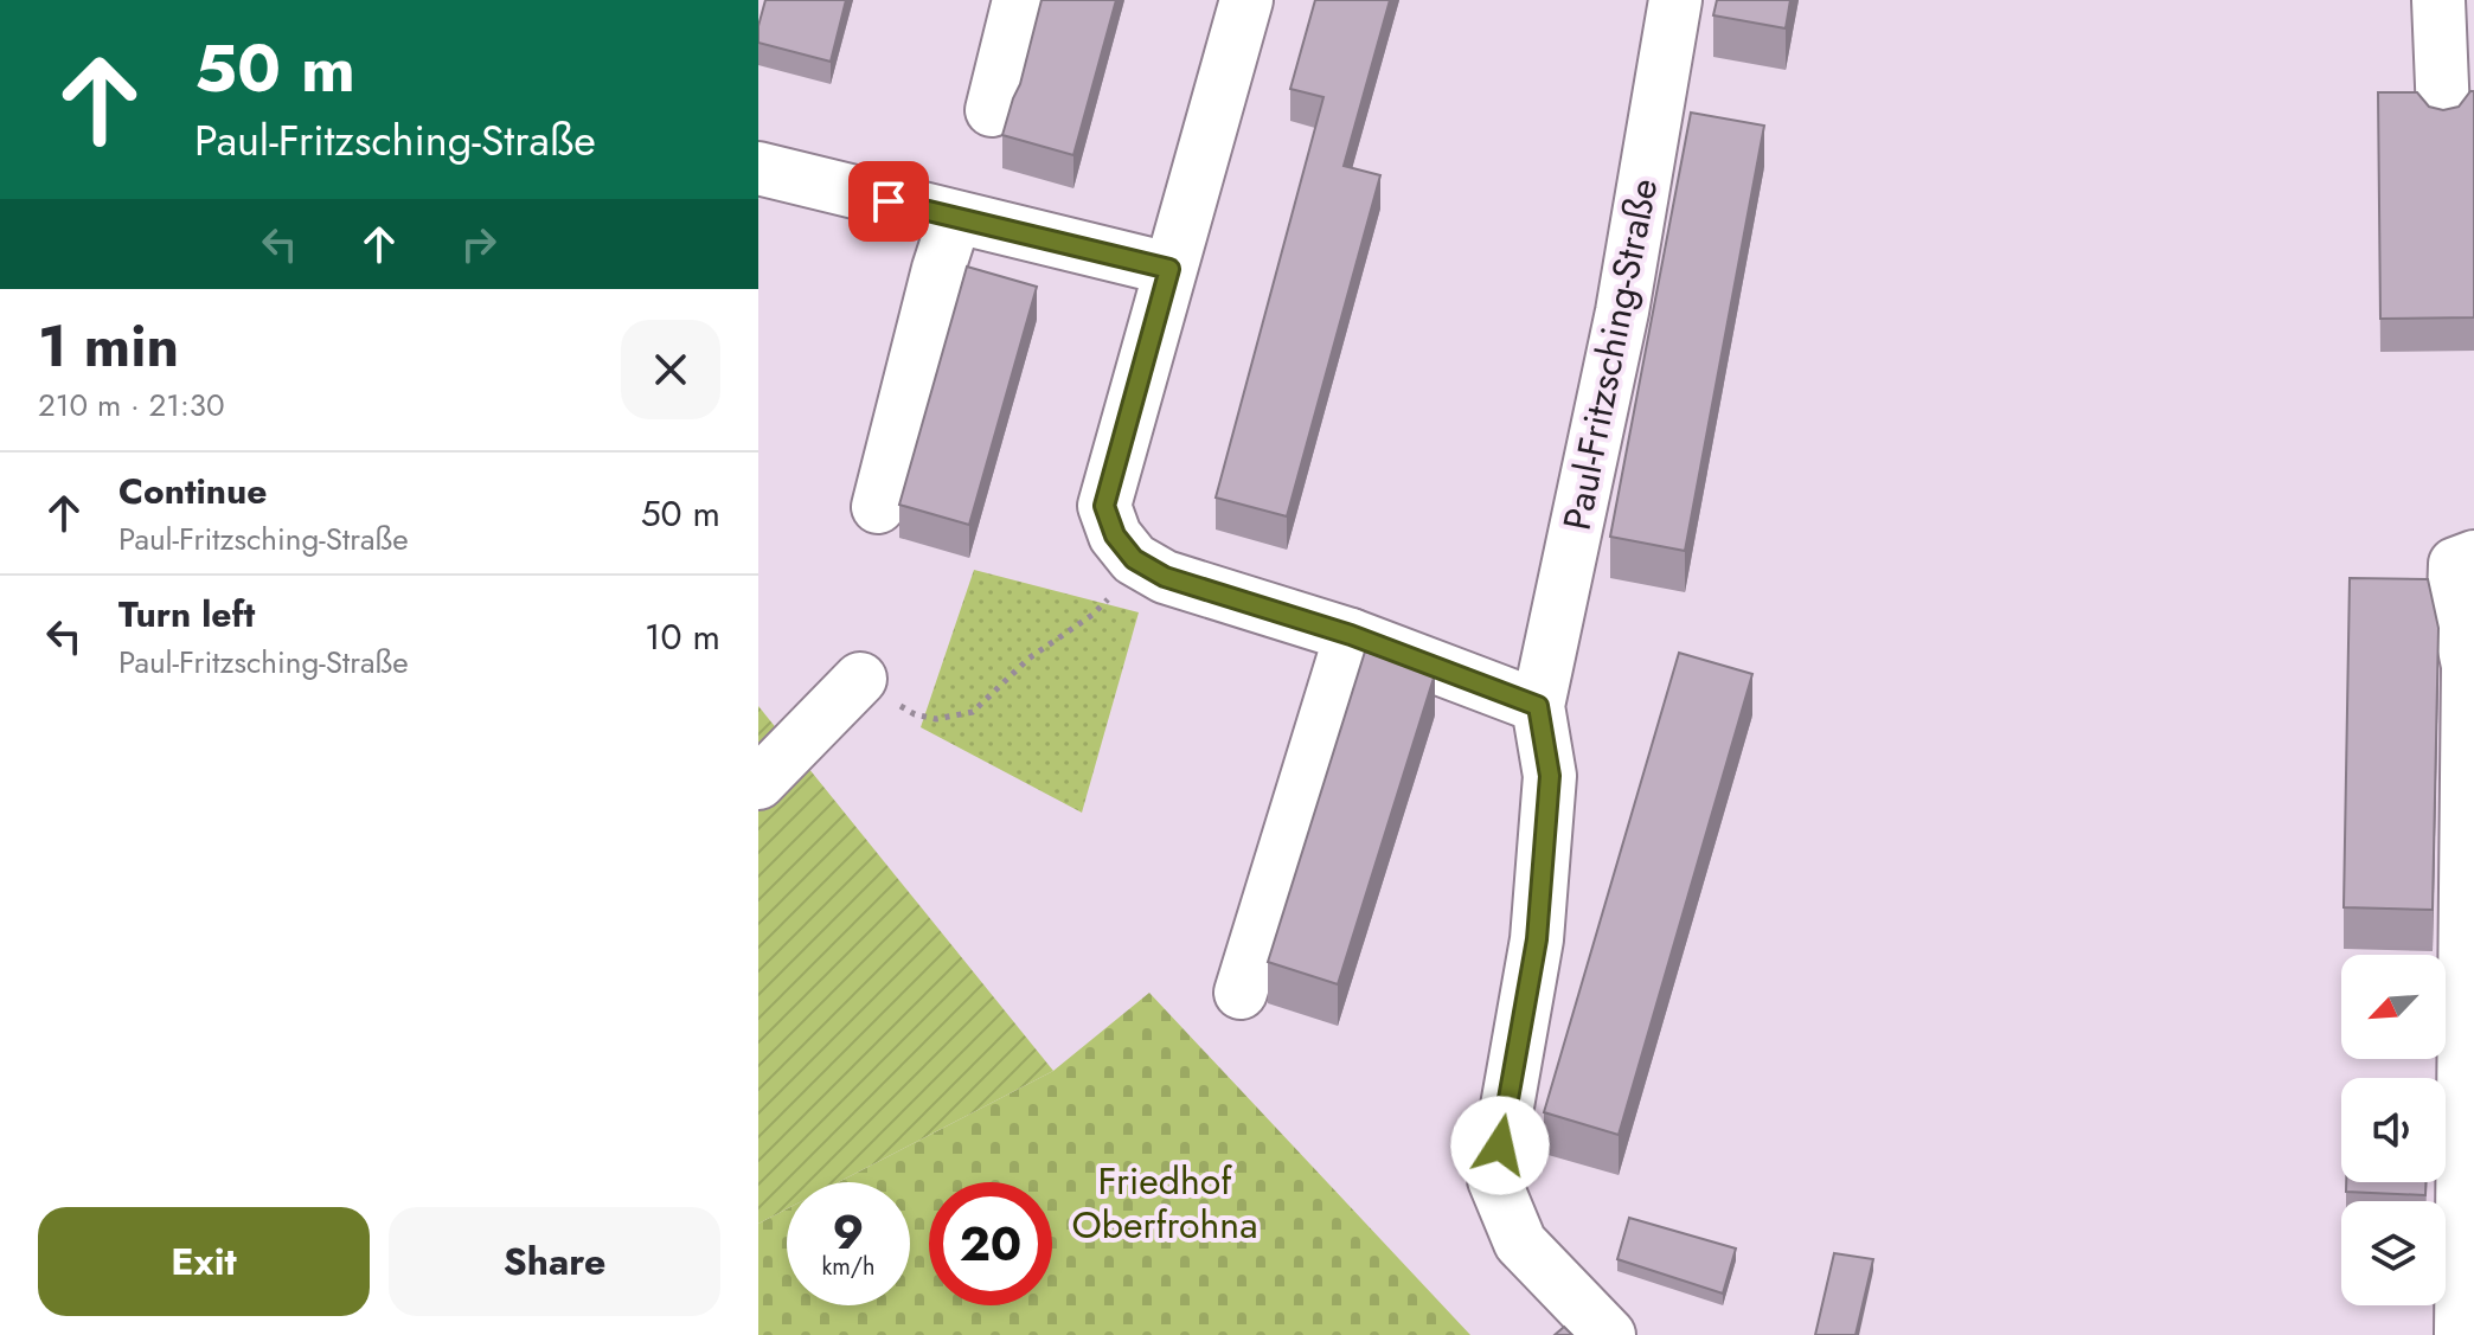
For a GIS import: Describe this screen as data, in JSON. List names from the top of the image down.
{
  "streets": {
    "street": ["Paul-Fritzsching-Straße"]
  },
  "parks": ["Friedhof Oberfrohna"],
  "north": "bottom left",
  "page": {
    "turn": ["50 m", "Paul-Fritzsching-Straße"],
    "heading": ["1 min", "210 m · 21:30"],
    "list": [
      {
        "name": "Continue",
        "note": "Paul-Fritzsching-Straße",
        "value": "50 m"
      },
      {
        "name": "Turn left",
        "note": "Paul-Fritzsching-Straße",
        "value": "10 m"
      }
    ],
    "speed": "9 km/h",
    "limit": "20",
    "buttons": ["Exit", "Share"]
  }
}
